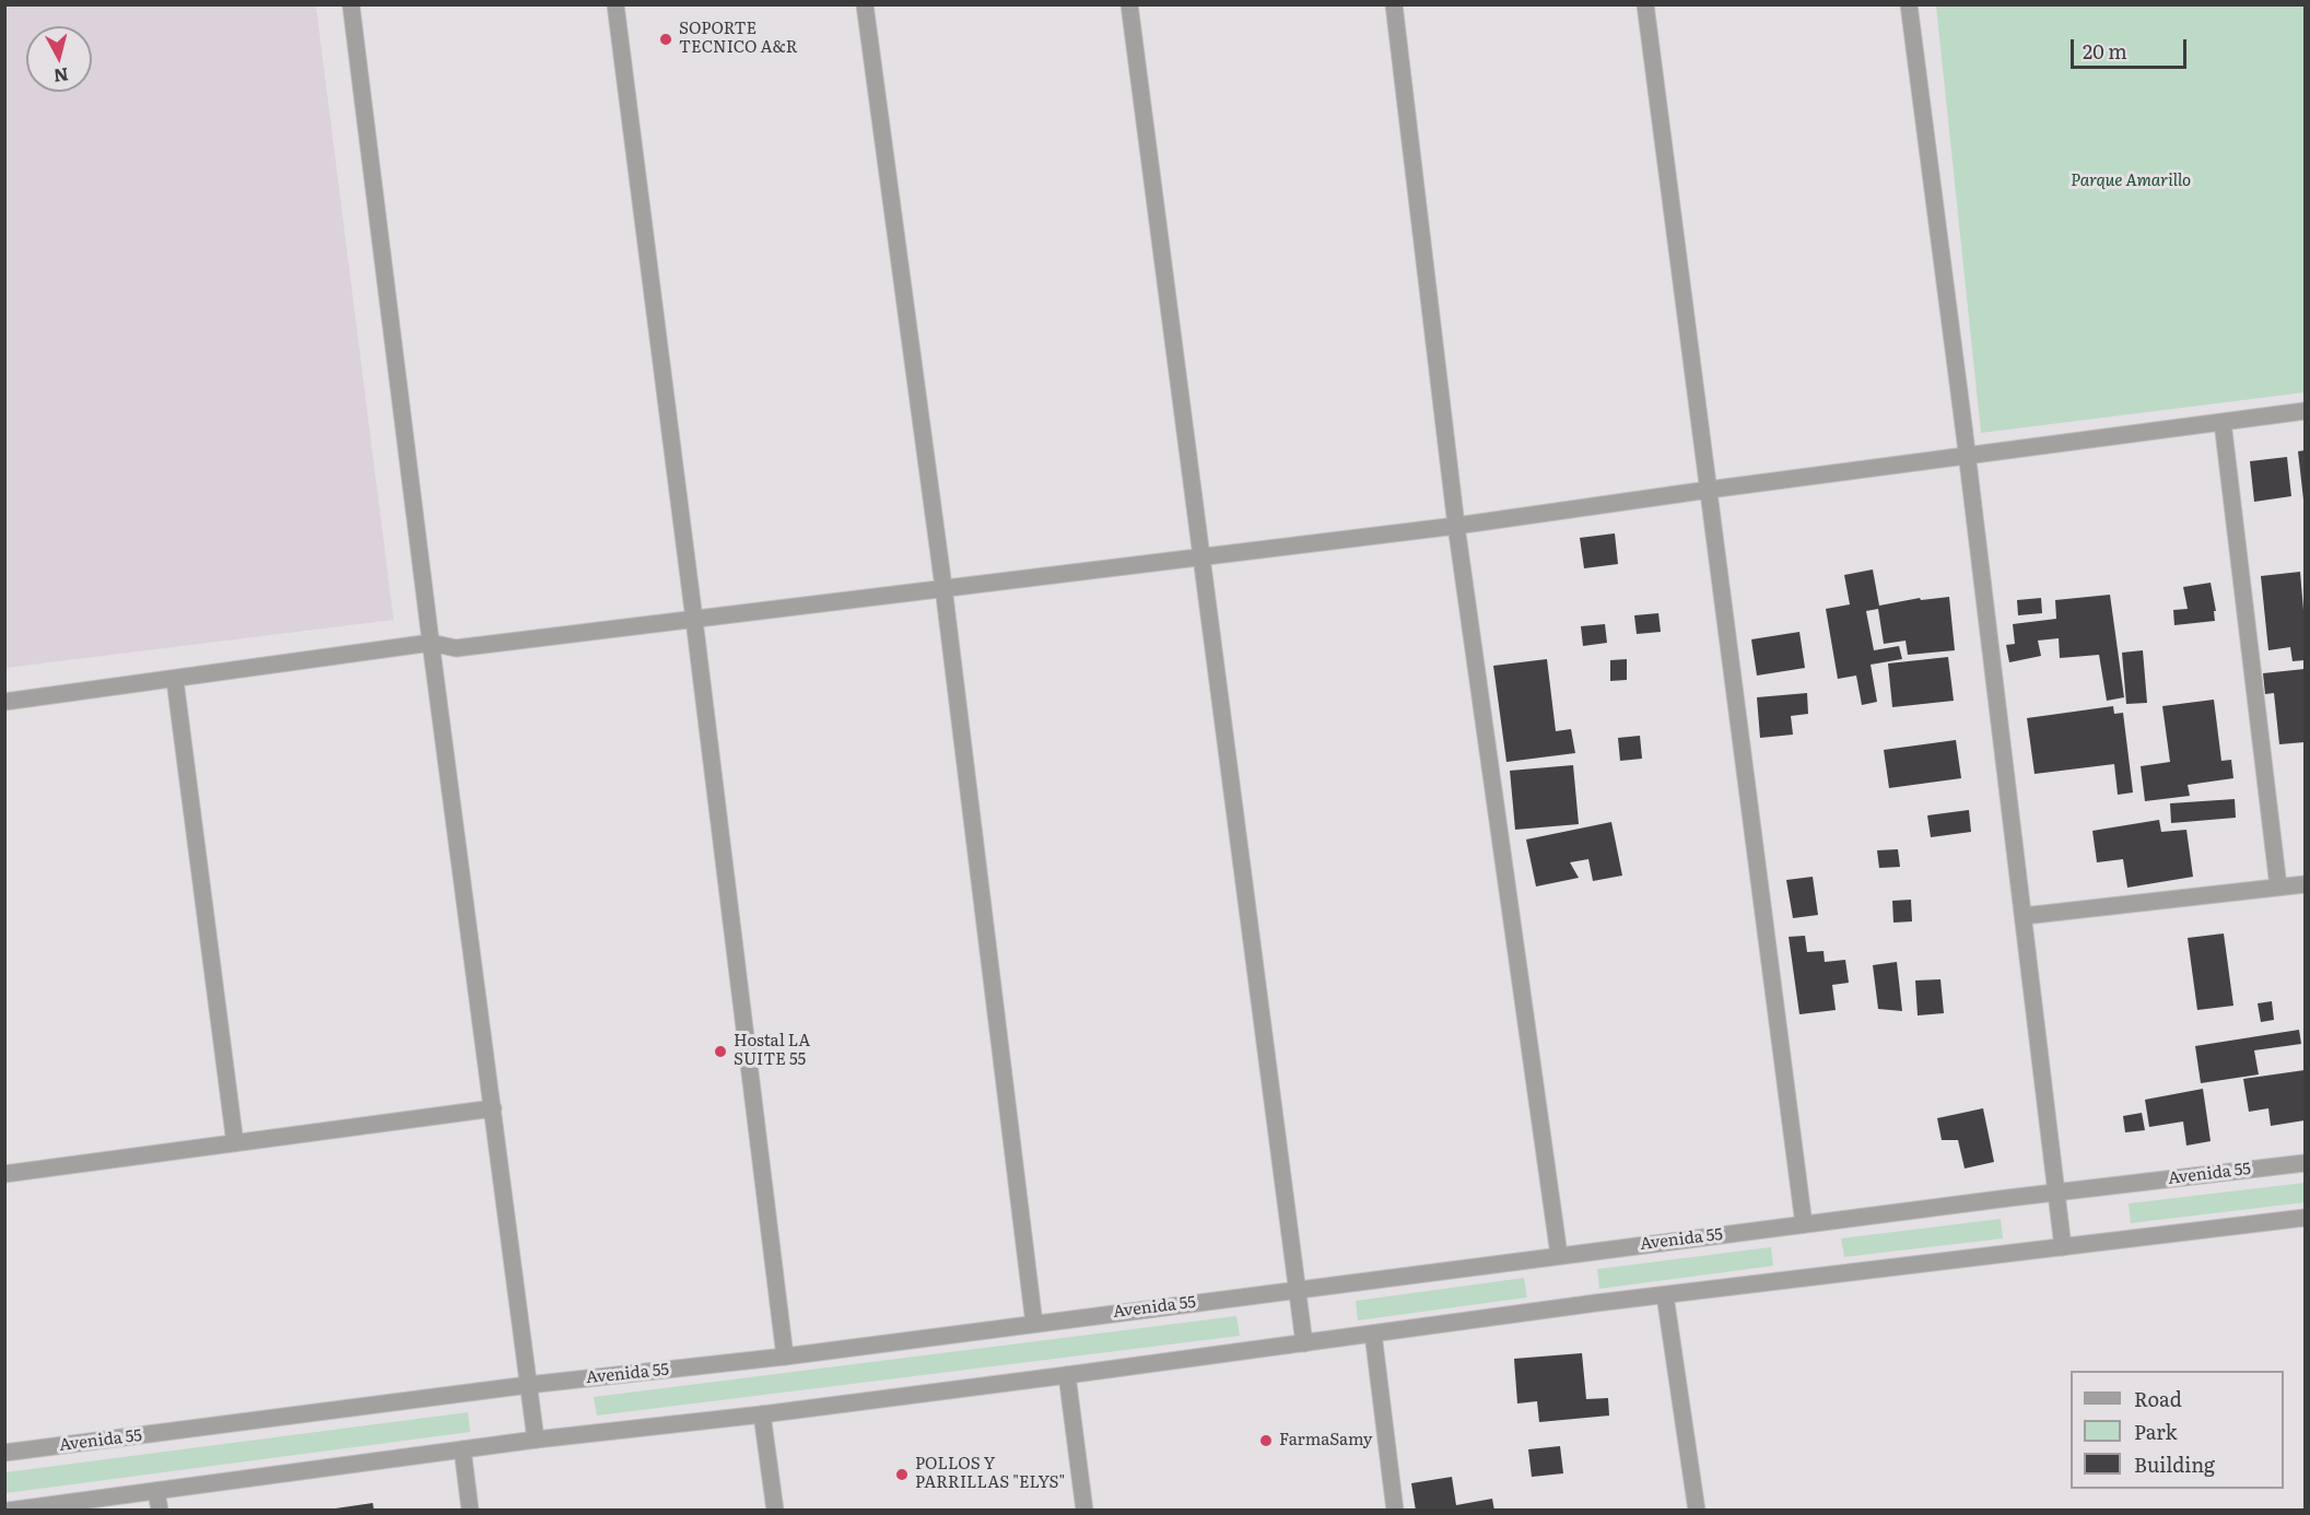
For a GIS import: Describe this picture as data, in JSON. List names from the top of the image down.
{
  "streets": {
    "street": ["Avenida 55"]
  },
  "parks": ["Parque Amarillo"],
  "places": [
    "SOPORTE TECNICO A&R",
    "Hostal LA SUITE 55",
    "FarmaSamy",
    "POLLOS Y PARRILLAS \"ELYS\""
  ],
  "legend": ["Road", "Park", "Building"],
  "scale_bar": "20 m",
  "north": "bottom"
}
